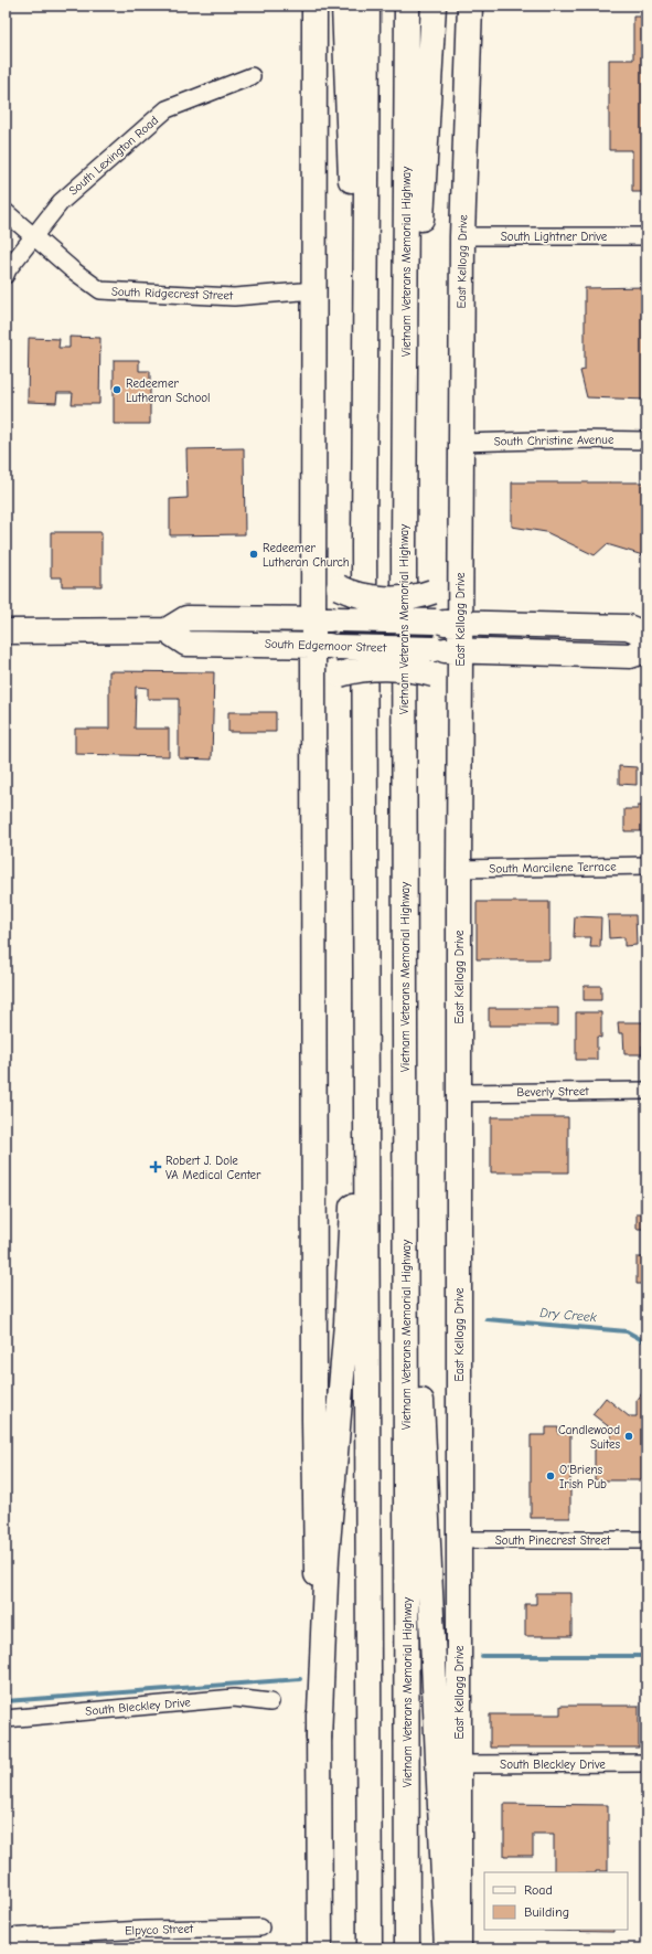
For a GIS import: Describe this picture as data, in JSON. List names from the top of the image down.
{
  "streets": {
    "main road": ["Vietnam Veterans Memorial Highway", "East Kellogg Drive", "South Edgemoor Street"],
    "street": [
      "South Lexington Road",
      "South Lightner Drive",
      "South Ridgecrest Street",
      "South Christine Avenue",
      "South Marcilene Terrace",
      "Beverly Street",
      "South Pinecrest Street",
      "South Bleckley Drive",
      "Elpyco Street"
    ]
  },
  "crossings": [
    ["South Lexington Road", "South Ridgecrest Street"],
    ["South Lightner Drive", "East Kellogg Drive"],
    ["East Kellogg Drive", "South Christine Avenue"],
    ["East Kellogg Drive", "South Edgemoor Street"],
    ["East Kellogg Drive", "South Marcilene Terrace"],
    ["East Kellogg Drive", "Beverly Street"],
    ["East Kellogg Drive", "South Pinecrest Street"],
    ["East Kellogg Drive", "South Bleckley Drive"]
  ],
  "water": ["Dry Creek"],
  "places": {
    "other": [
      "Redeemer Lutheran School",
      "Redeemer Lutheran Church",
      "Candlewood Suites",
      "O'Briens Irish Pub"
    ],
    "health": ["Robert J. Dole VA Medical Center"]
  },
  "legend": ["Road", "Building"]
}
